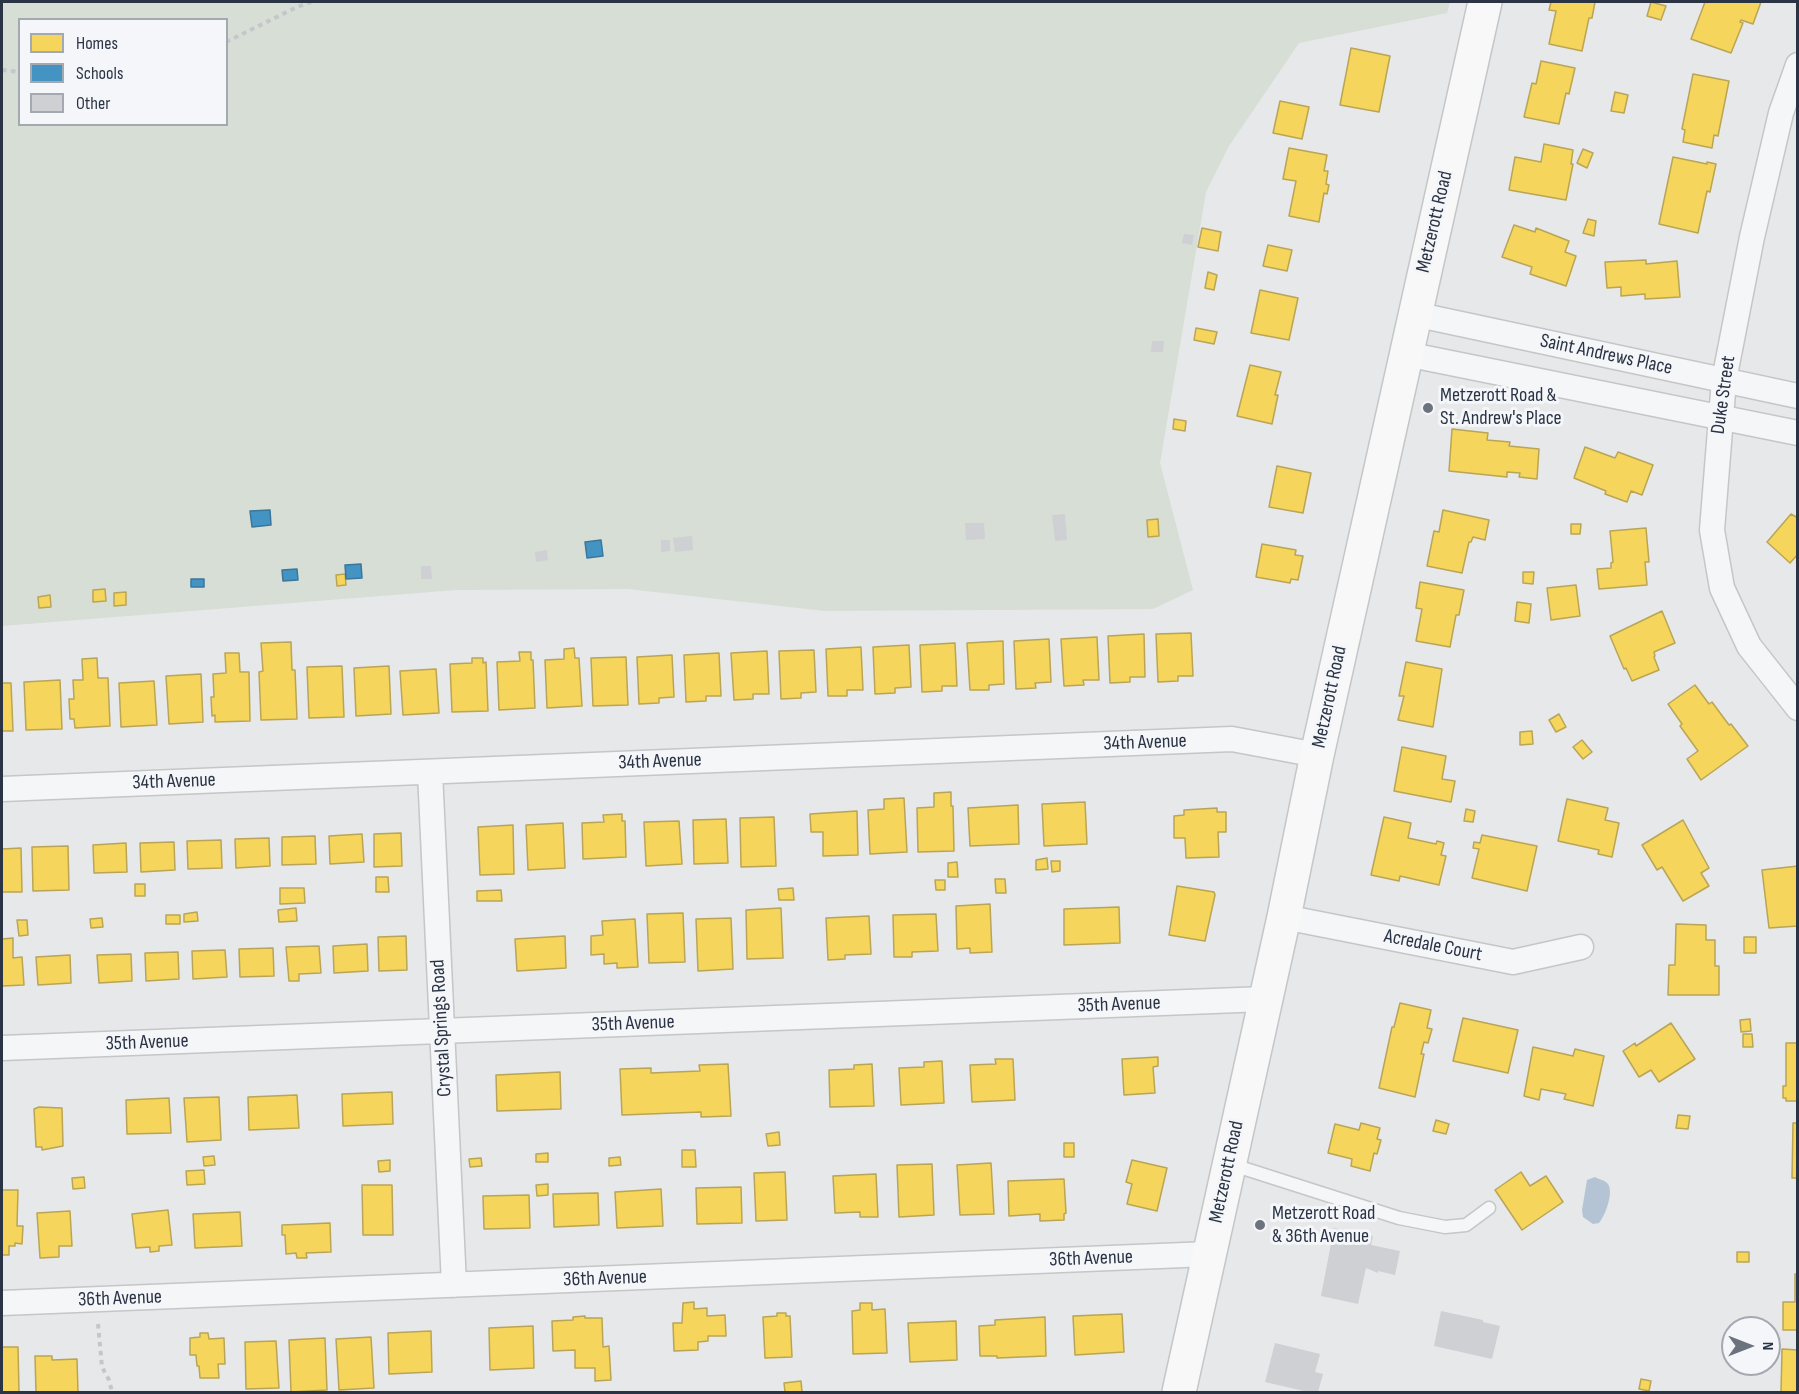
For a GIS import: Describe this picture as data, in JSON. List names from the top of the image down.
{
  "streets": {
    "street": [
      "Metzerott Road",
      "Saint Andrews Place",
      "Duke Street",
      "34th Avenue",
      "Acredale Court",
      "35th Avenue",
      "Crystal Springs Road",
      "36th Avenue"
    ]
  },
  "crossings": [
    ["Metzerott Road", "Saint Andrews Place"],
    ["Metzerott Road", "34th Avenue"],
    ["Metzerott Road", "Acredale Court"],
    ["Metzerott Road", "35th Avenue"],
    ["Metzerott Road", "36th Avenue"],
    ["Saint Andrews Place", "Duke Street"],
    ["34th Avenue", "Crystal Springs Road"],
    ["35th Avenue", "Crystal Springs Road"],
    ["Crystal Springs Road", "36th Avenue"]
  ],
  "places": ["Metzerott Road & St. Andrew's Place", "Metzerott Road & 36th Avenue"],
  "legend": ["Homes", "Schools", "Other"],
  "north": "right"
}
